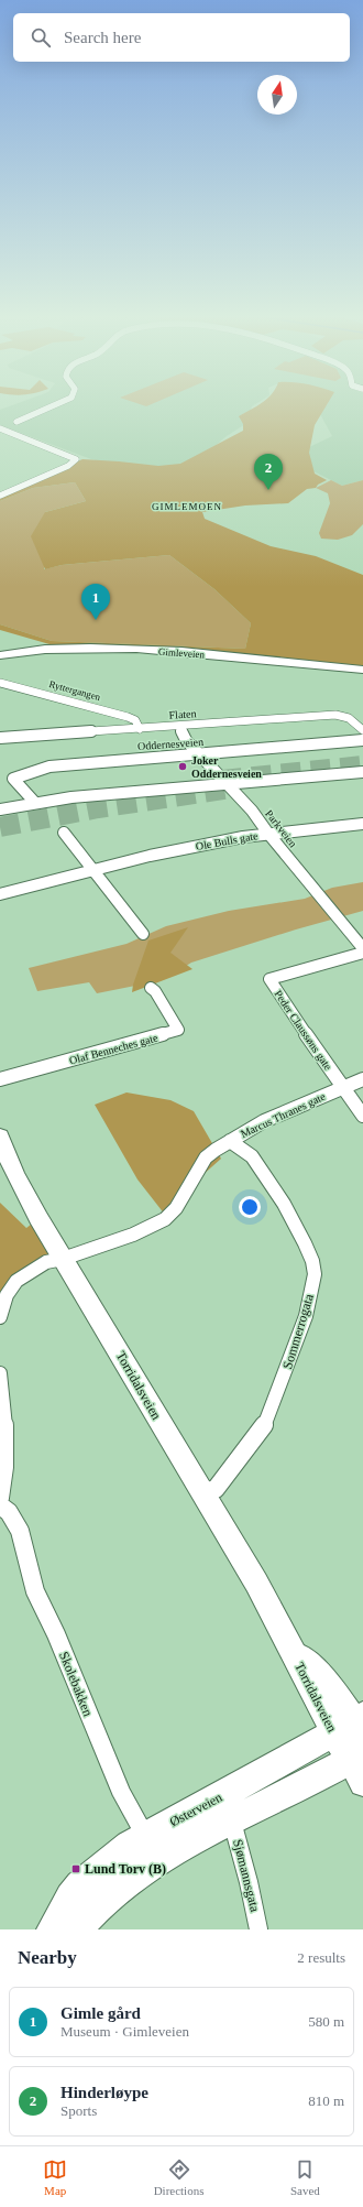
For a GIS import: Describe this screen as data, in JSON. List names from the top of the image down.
{
  "streets": {
    "main road": ["Torridalsveien", "Østerveien"],
    "street": [
      "Gimleveien",
      "Ryttergangen",
      "Flaten",
      "Oddernesveien",
      "Parkveien",
      "Ole Bulls gate",
      "Peder Claussøns gate",
      "Olaf Benneches gate",
      "Marcus Thranes gate",
      "Sommerrogata",
      "Skolebakken",
      "Sjømannsgata"
    ]
  },
  "crossings": [
    ["Ryttergangen", "Flaten"],
    ["Flaten", "Parkveien"],
    ["Oddernesveien", "Parkveien"],
    ["Parkveien", "Ole Bulls gate"],
    ["Peder Claussøns gate", "Marcus Thranes gate"],
    ["Marcus Thranes gate", "Sommerrogata"],
    ["Marcus Thranes gate", "Torridalsveien"],
    ["Sommerrogata", "Torridalsveien"],
    ["Torridalsveien", "Østerveien"],
    ["Skolebakken", "Østerveien"],
    ["Østerveien", "Sjømannsgata"]
  ],
  "districts": ["GIMLEMOEN"],
  "places": {
    "other": ["Joker Oddernesveien"],
    "transit": ["Lund Torv (B)"]
  },
  "north": "top",
  "page": {
    "search": "Search here",
    "pins": ["2", "1"],
    "heading": ["Nearby", "2 results"],
    "list": [
      {
        "mark": "1",
        "name": "Gimle gård",
        "note": "Museum · Gimleveien",
        "value": "580 m"
      },
      {
        "mark": "2",
        "name": "Hinderløype",
        "note": "Sports",
        "value": "810 m"
      }
    ],
    "nav": ["Map", "Directions", "Saved"]
  }
}
